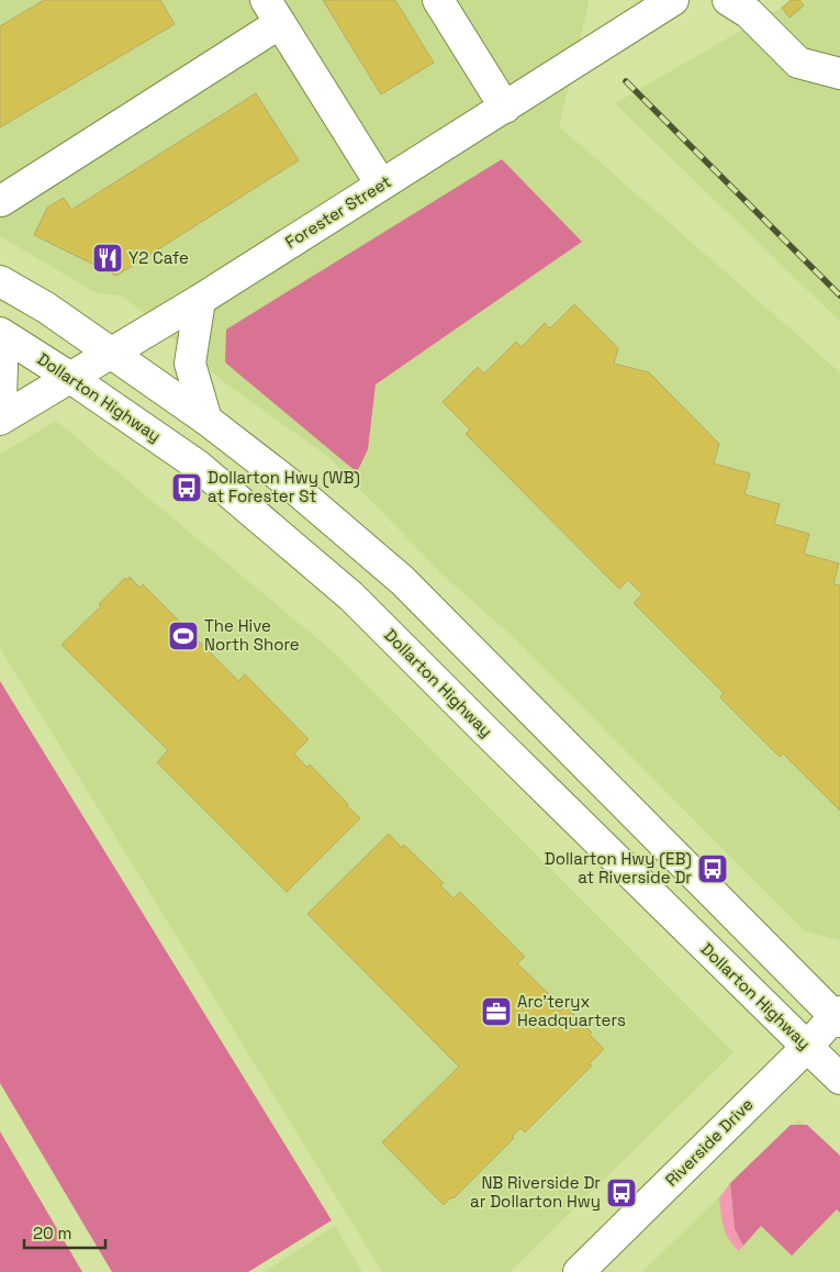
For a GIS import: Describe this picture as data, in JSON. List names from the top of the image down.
{
  "streets": {
    "street": ["Forester Street", "Dollarton Highway", "Riverside Drive"]
  },
  "crossings": [
    ["Forester Street", "Dollarton Highway"],
    ["Dollarton Highway", "Riverside Drive"]
  ],
  "places": {
    "restaurant": ["Y2 Cafe"],
    "bus stop": ["Dollarton Hwy (WB) at Forester St", "Dollarton Hwy (EB) at Riverside Dr", "NB Riverside Dr ar Dollarton Hwy"],
    "sports": ["The Hive North Shore"],
    "office": ["Arc'teryx Headquarters"]
  },
  "scale_bar": "20 m"
}
